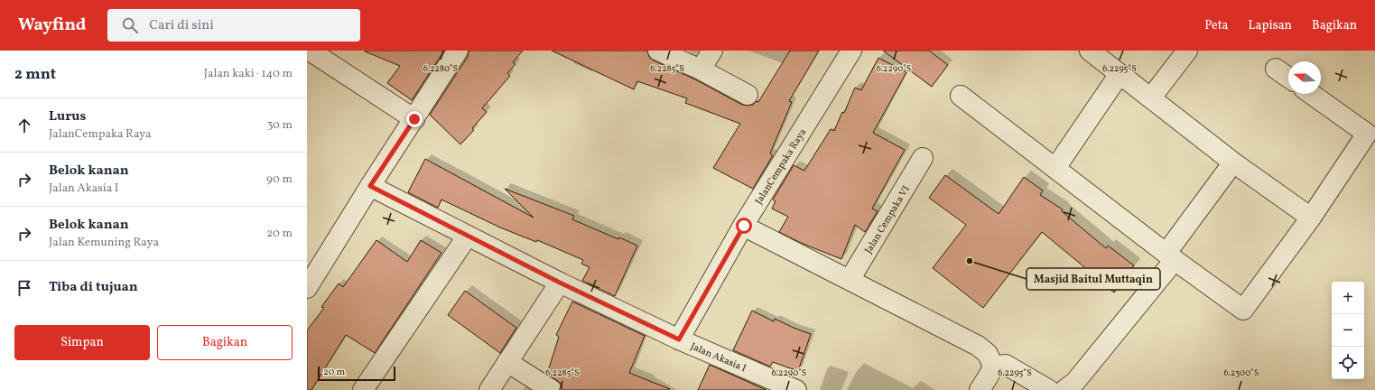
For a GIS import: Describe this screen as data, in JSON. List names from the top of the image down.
{
  "streets": {
    "street": ["JalanCempaka Raya", "Jalan Cempaka VI", "Jalan Akasia I"]
  },
  "crossings": [
    ["JalanCempaka Raya", "Jalan Akasia I"]
  ],
  "places": ["Masjid Baitul Muttaqin"],
  "scale_bar": "20 m",
  "north": "left",
  "page": {
    "header": "Wayfind",
    "search": "Cari di sini",
    "nav": ["Peta", "Lapisan", "Bagikan"],
    "heading": ["2 mnt", "Jalan kaki · 140 m"],
    "list": [
      ["Lurus", "JalanCempaka Raya", "30 m"],
      ["Belok kanan", "Jalan Akasia I", "90 m"],
      ["Belok kanan", "Jalan Kemuning Raya", "20 m"],
      "Tiba di tujuan"
    ],
    "map_buttons": ["+", "−"],
    "buttons": ["Simpan", "Bagikan"],
    "scale": "20 m"
  },
  "coordinates": [
    "6.2280°S",
    "6.2285°S",
    "6.2290°S",
    "6.2295°S",
    "6.2300°S"
  ]
}
